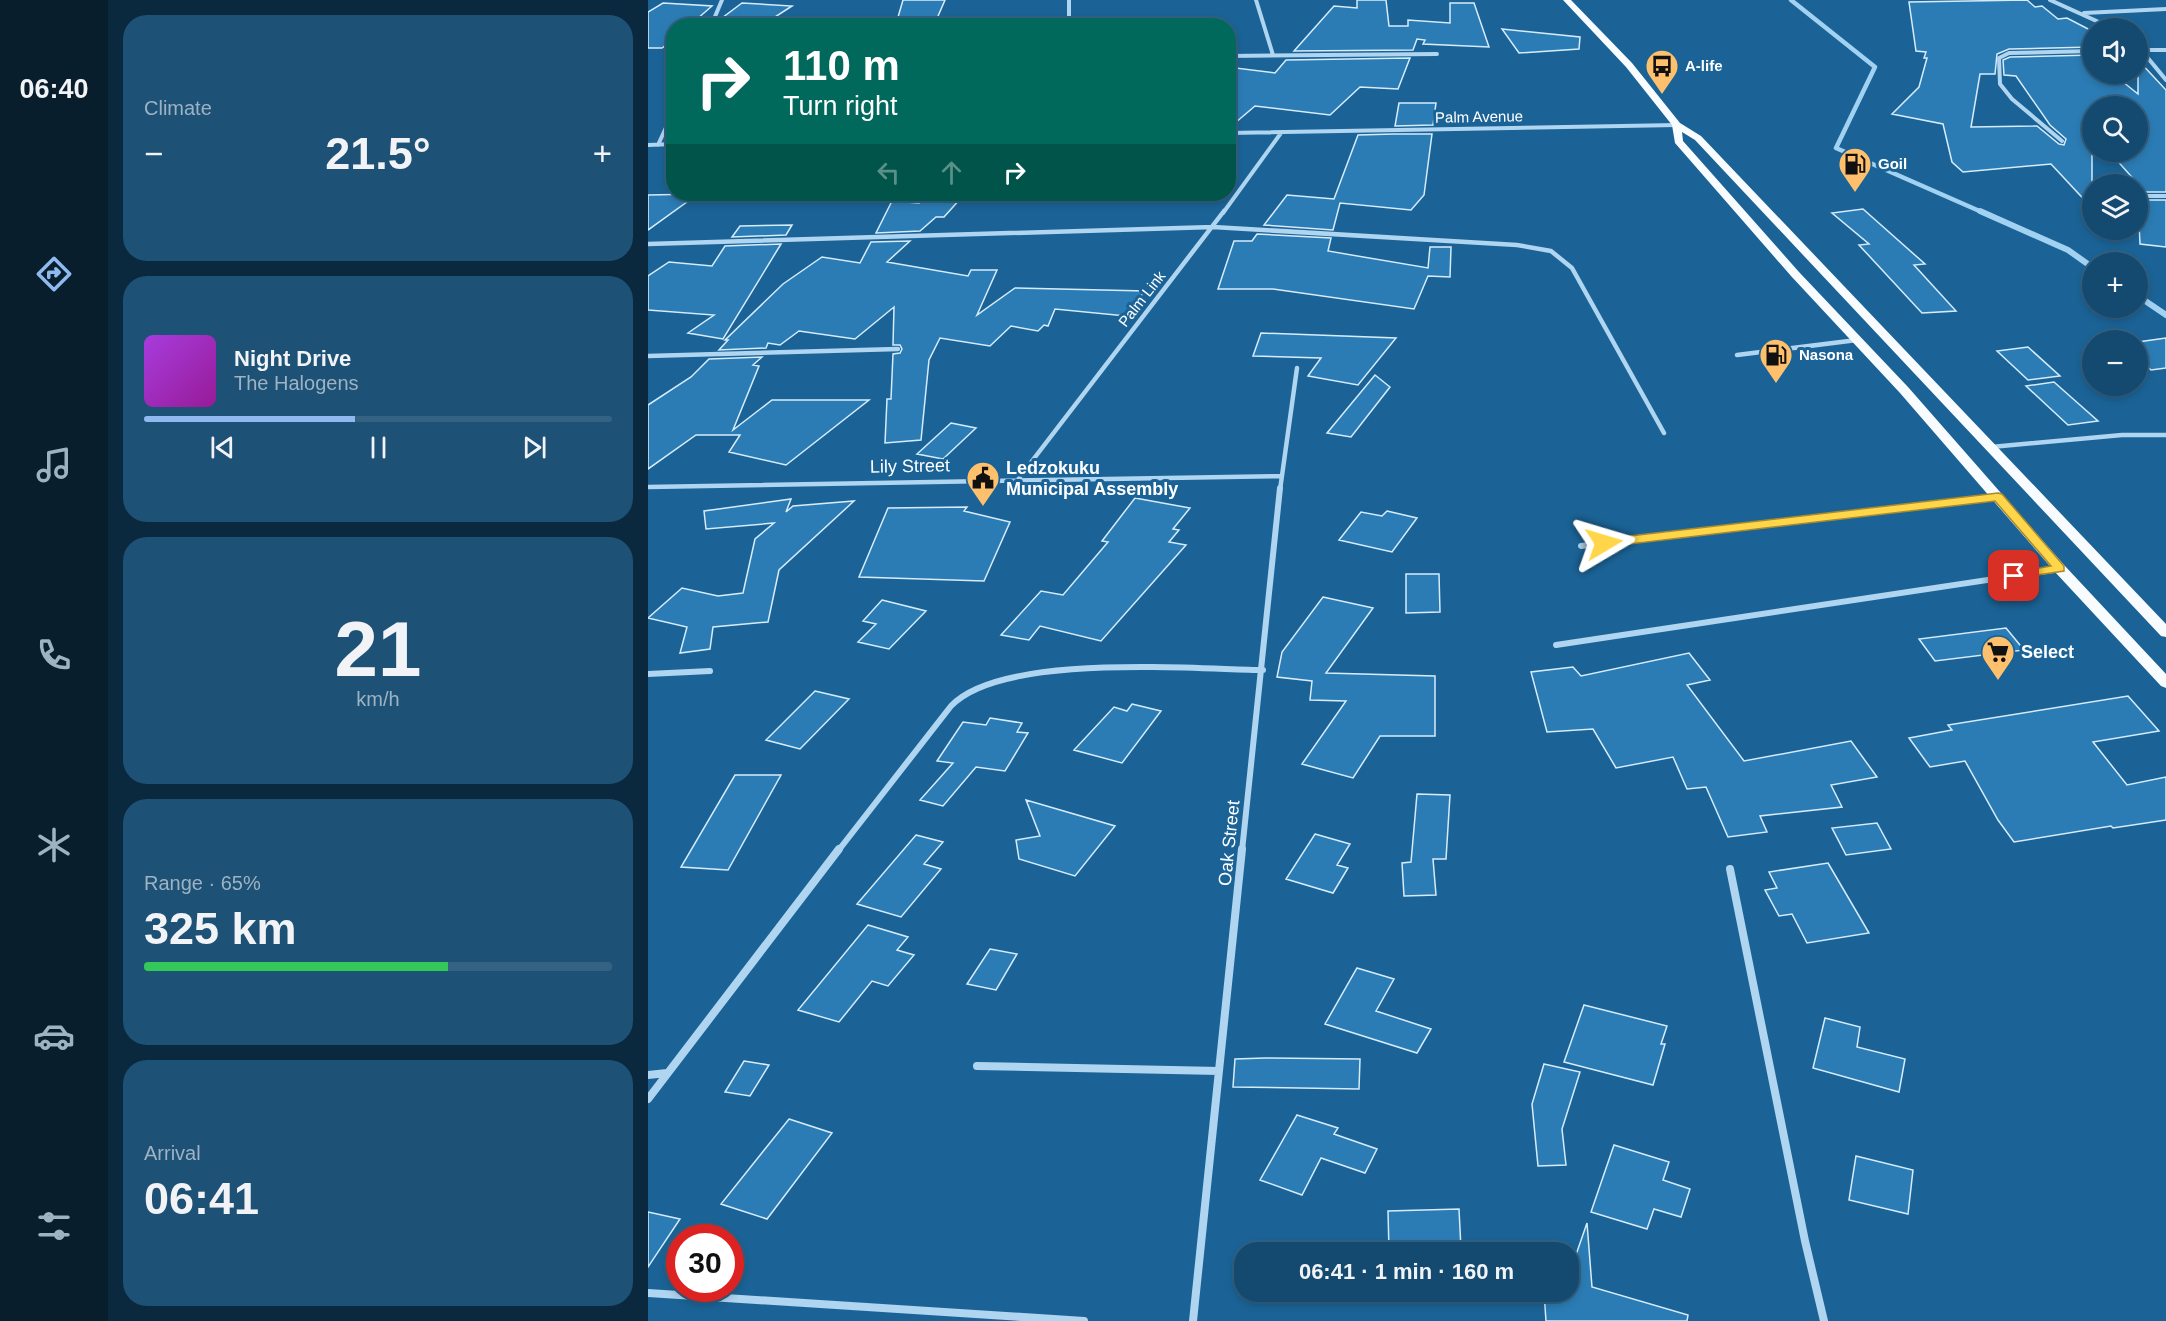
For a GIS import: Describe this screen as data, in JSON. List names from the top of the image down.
{
  "streets": {
    "street": [
      "Palm Avenue",
      "Palm Link",
      "Lily Street",
      "Oak Street"
    ]
  },
  "crossings": [
    ["Palm Avenue", "Palm Link"],
    ["Palm Link", "Lily Street"],
    ["Lily Street", "Oak Street"]
  ],
  "places": {
    "bus stop": ["A-life"],
    "fuel station": ["Goil", "Nasona"],
    "public building": ["Ledzokuku Municipal Assembly"],
    "supermarket": ["Select"]
  },
  "page": {
    "tabs": "06:40",
    "tile": [
      "Climate",
      ["21", "km/h"],
      ["Range · 65%", "325 km"],
      ["Arrival", "06:41"]
    ],
    "map_buttons": ["+", "−"],
    "turn": ["110 m", "Turn right"],
    "heat": ["−", "21.5°", "+"],
    "song": ["Night Drive", "The Halogens"],
    "limit": "30",
    "trip": "06:41 · 1 min · 160 m"
  }
}
